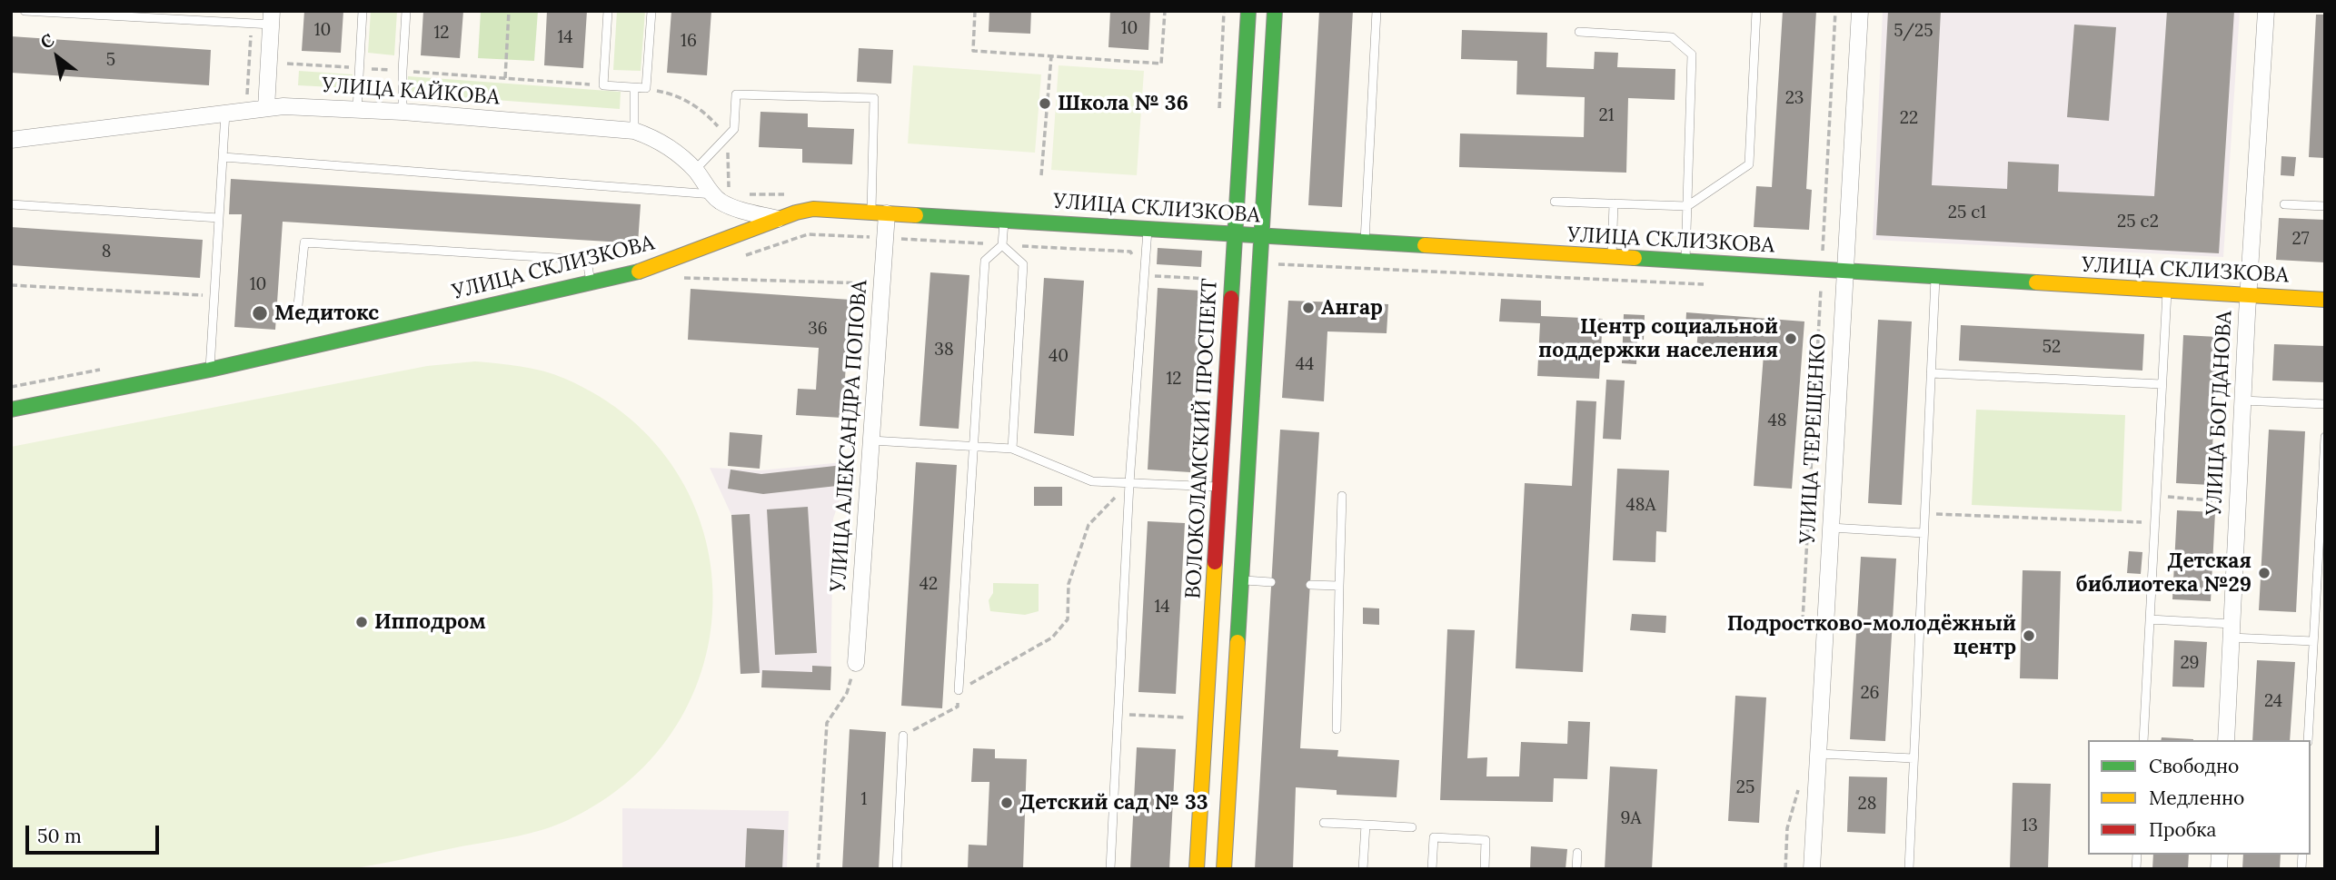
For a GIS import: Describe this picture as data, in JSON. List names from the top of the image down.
{
  "streets": {
    "street": [
      "УЛИЦА КАЙКОВА",
      "УЛИЦА СКЛИЗКОВА",
      "УЛИЦА БОГДАНОВА",
      "УЛИЦА АЛЕКСАНДРА ПОПОВА",
      "ВОЛОКОЛАМСКИЙ ПРОСПЕКТ",
      "УЛИЦА ТЕРЕЩЕНКО"
    ]
  },
  "crossings": [
    ["УЛИЦА КАЙКОВА", "УЛИЦА СКЛИЗКОВА"],
    ["УЛИЦА СКЛИЗКОВА", "УЛИЦА БОГДАНОВА"],
    ["УЛИЦА СКЛИЗКОВА", "УЛИЦА АЛЕКСАНДРА ПОПОВА"],
    ["УЛИЦА СКЛИЗКОВА", "ВОЛОКОЛАМСКИЙ ПРОСПЕКТ"],
    ["УЛИЦА СКЛИЗКОВА", "УЛИЦА ТЕРЕЩЕНКО"]
  ],
  "places": [
    "Школа № 36",
    "Ангар",
    "Медитокс",
    "Центр социальной поддержки населения",
    "Детская библиотека №29",
    "Ипподром",
    "Подростково-молодёжный центр",
    "Детский сад № 33"
  ],
  "house_numbers": [
    "10",
    "10",
    "5/25",
    "12",
    "14",
    "16",
    "5",
    "23",
    "21",
    "22",
    "25 с1",
    "25 с2",
    "27",
    "8",
    "10",
    "36",
    "52",
    "38",
    "40",
    "44",
    "12",
    "48",
    "48А",
    "42",
    "14",
    "29",
    "26",
    "24",
    "25",
    "1",
    "28",
    "9А",
    "13"
  ],
  "legend": ["Свободно", "Медленно", "Пробка"],
  "scale_bar": "50 m",
  "north": "top left"
}
